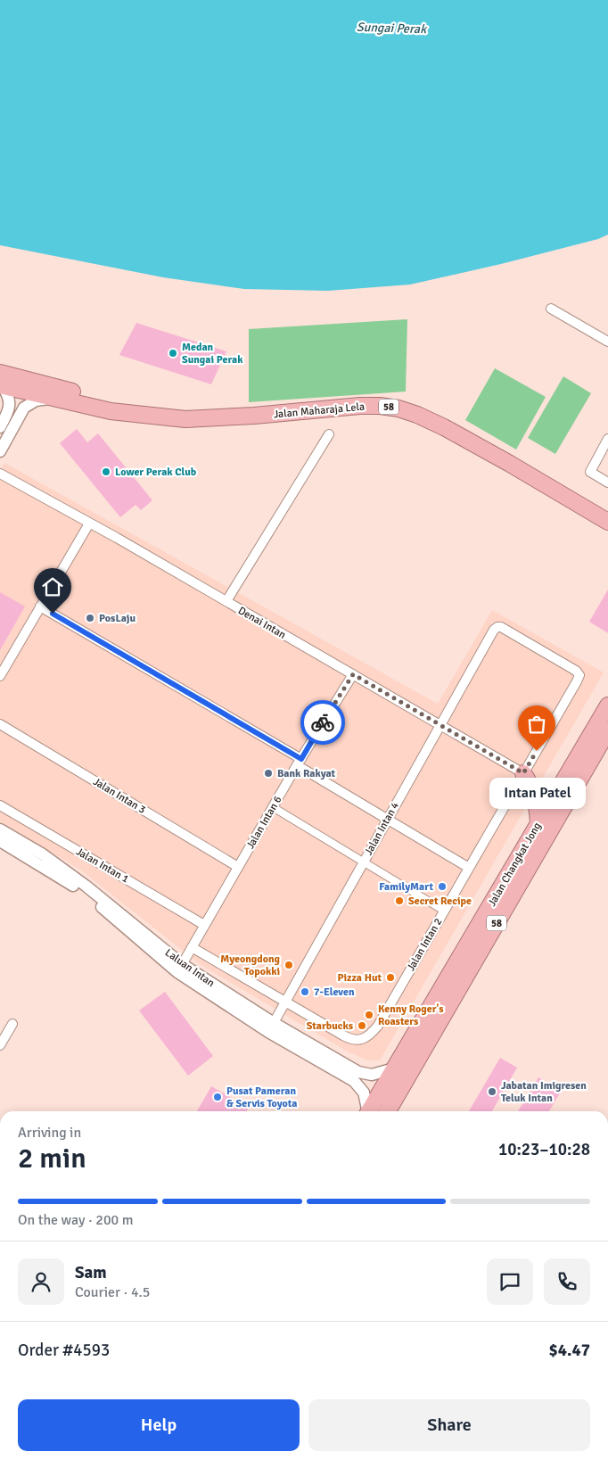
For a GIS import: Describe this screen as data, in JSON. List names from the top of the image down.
{
  "streets": {
    "highway": ["58", "Jalan Maharaja Lela", "Jalan Changkat Jong"],
    "street": [
      "Denai Intan",
      "Jalan Intan 3",
      "Jalan Intan 6",
      "Jalan Intan 4",
      "Jalan Intan 1",
      "Jalan Intan 2",
      "Laluan Intan"
    ]
  },
  "crossings": [
    ["Denai Intan", "Jalan Intan 6"],
    ["Denai Intan", "Jalan Intan 4"],
    ["Denai Intan", "Jalan Intan 2"],
    ["Jalan Intan 3", "Jalan Intan 6"],
    ["Jalan Intan 6", "Jalan Intan 1"],
    ["Jalan Intan 6", "Jalan Intan 2"],
    ["Jalan Intan 6", "Laluan Intan"],
    ["Jalan Intan 4", "Jalan Intan 2"],
    ["Jalan Intan 4", "Laluan Intan"],
    ["Jalan Changkat Jong", "Laluan Intan"]
  ],
  "water": ["Sungai Perak"],
  "places": [
    "Medan Sungai Perak",
    "Lower Perak Club",
    "PosLaju",
    "Intan Patel",
    "Bank Rakyat",
    "FamilyMart",
    "Secret Recipe",
    "Myeongdong Topokki",
    "Pizza Hut",
    "7-Eleven",
    "Kenny Roger's Roasters",
    "Starbucks",
    "Jabatan Imigresen Teluk Intan",
    "Pusat Pameran & Servis Toyota"
  ],
  "page": {
    "bubble": "Intan Patel",
    "heading": ["2 min", "Arriving in", "10:23–10:28"],
    "panel": [
      "Sam",
      "Courier · 4.5",
      "Order #4593",
      "$4.47"
    ],
    "bar": "On the way · 200 m",
    "buttons": ["Help", "Share"]
  }
}
